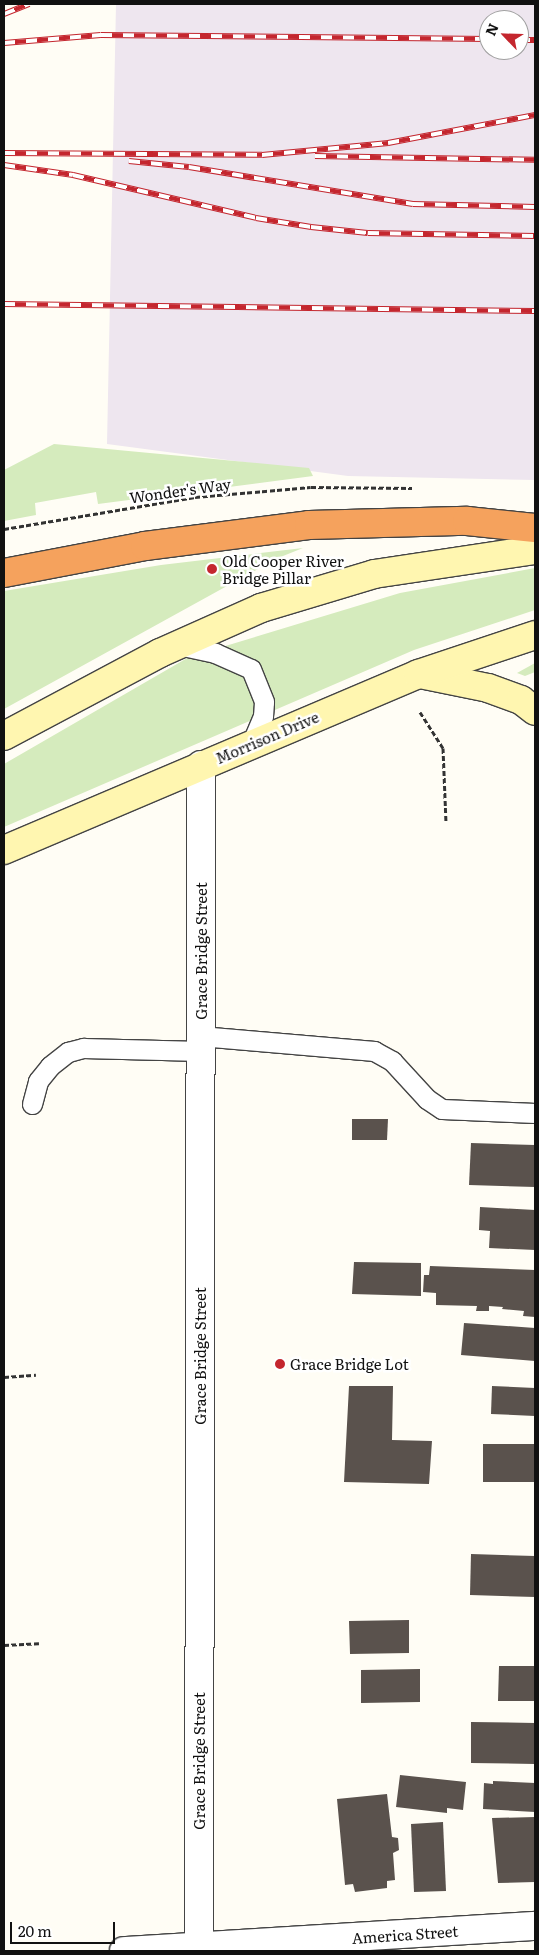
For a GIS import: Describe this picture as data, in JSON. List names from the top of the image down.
{
  "streets": {
    "main road": ["Morrison Drive"],
    "street": ["Grace Bridge Street", "America Street"],
    "path": ["Wonder's Way"]
  },
  "crossings": [
    ["Morrison Drive", "Grace Bridge Street"],
    ["Grace Bridge Street", "America Street"]
  ],
  "places": ["Old Cooper River Bridge Pillar", "Grace Bridge Lot"],
  "scale_bar": "20 m",
  "north": "top left"
}
